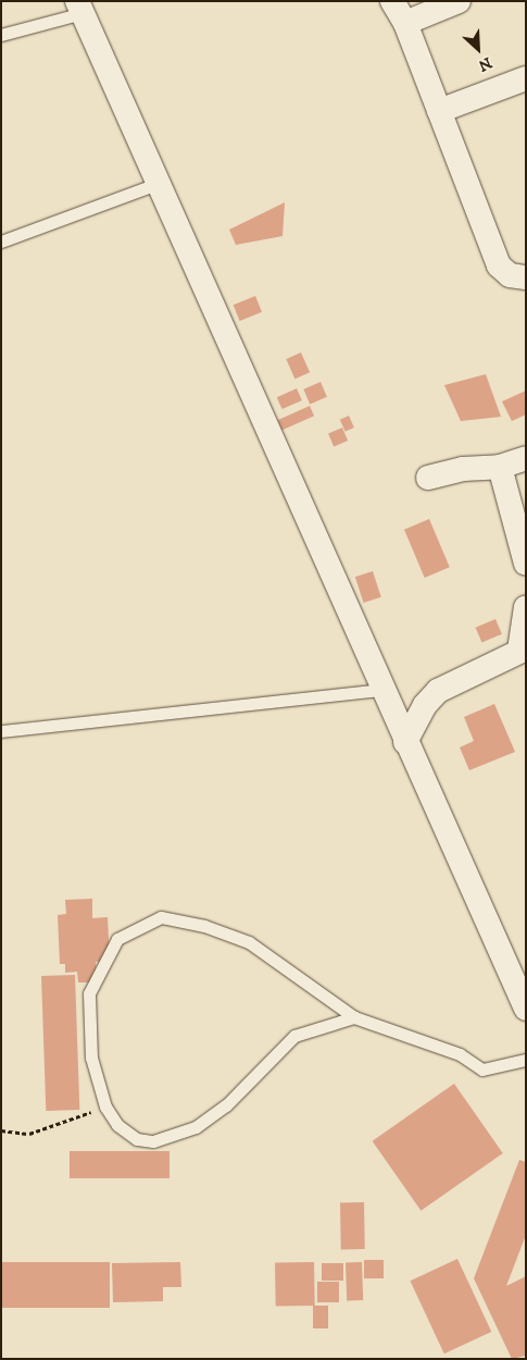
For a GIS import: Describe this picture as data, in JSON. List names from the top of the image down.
{
  "north": "bottom right"
}
